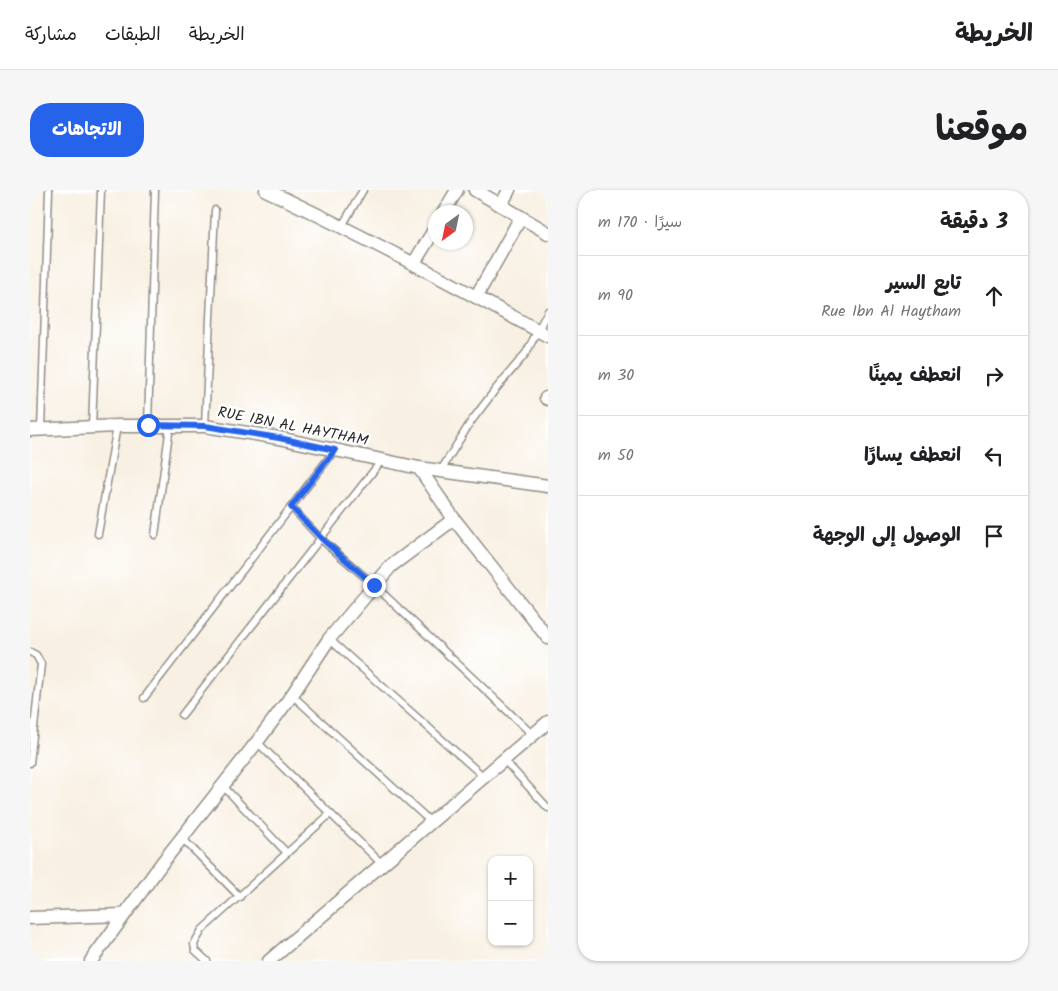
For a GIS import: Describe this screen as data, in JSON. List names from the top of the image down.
{
  "streets": {
    "street": ["RUE IBN AL HAYTHAM"]
  },
  "north": "bottom left",
  "page": {
    "header": "الخريطة",
    "nav": ["الخريطة", "الطبقات", "مشاركة"],
    "title": "موقعنا",
    "buttons": "الاتجاهات",
    "heading": ["3 دقيقة", "سيرًا · 170 m"],
    "list": [
      ["تابع السير", "Rue Ibn Al Haytham", "90 m"],
      ["انعطف يمينًا", "30 m"],
      ["انعطف يسارًا", "50 m"],
      "الوصول إلى الوجهة"
    ],
    "map_buttons": ["+", "−"]
  }
}
